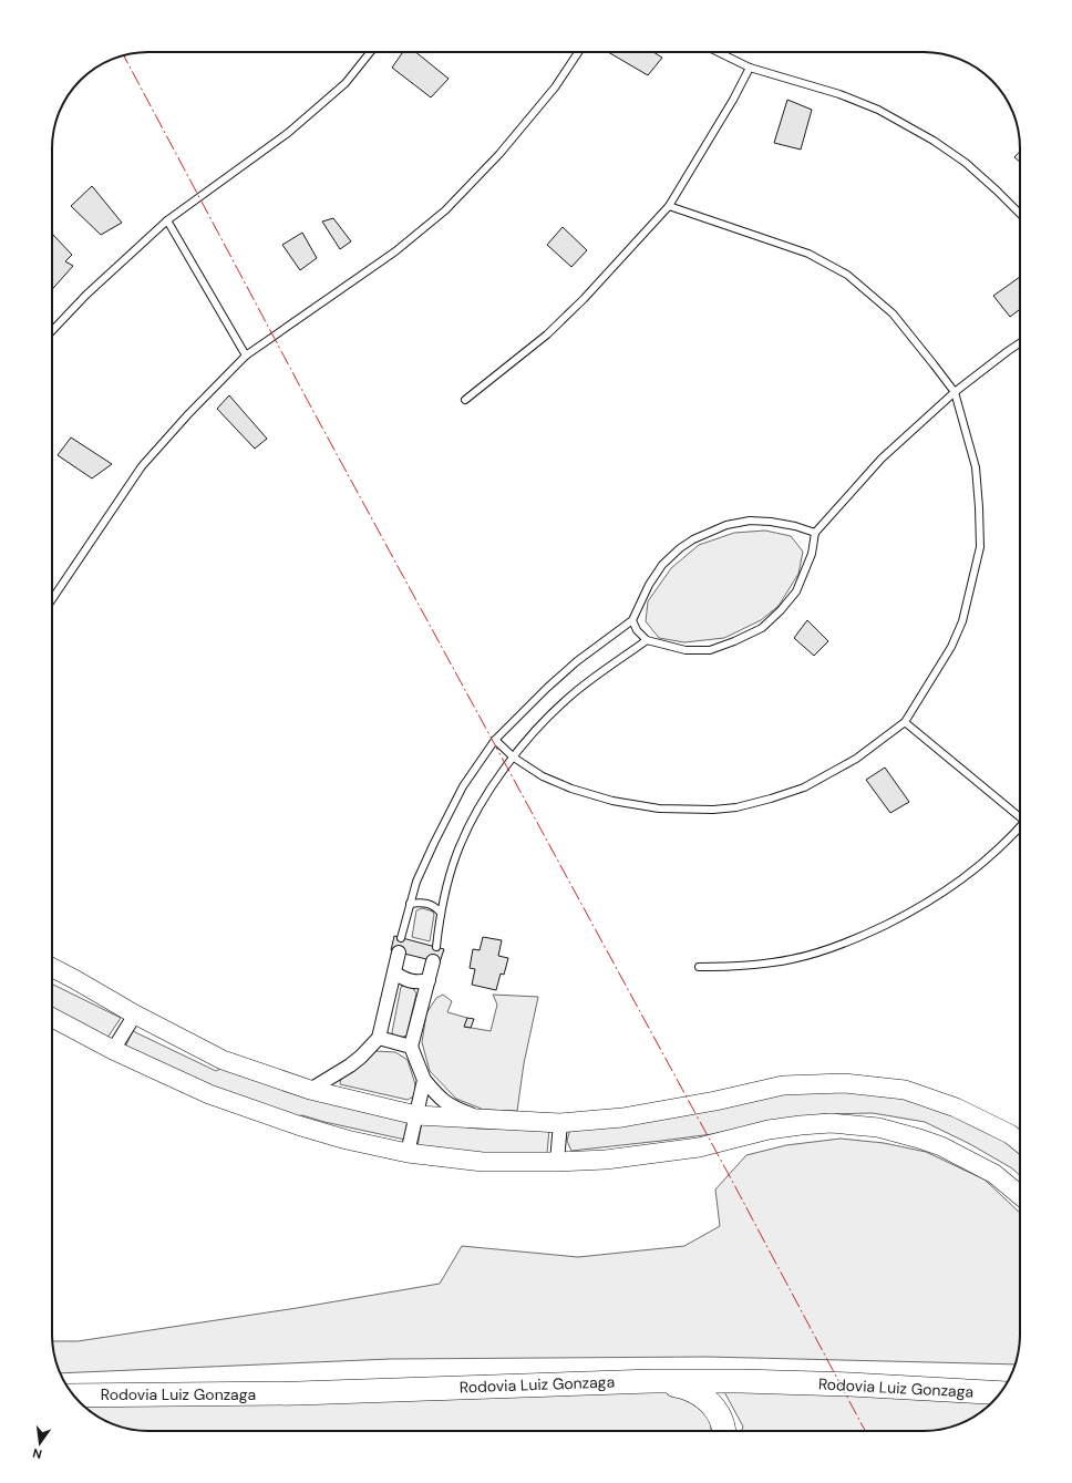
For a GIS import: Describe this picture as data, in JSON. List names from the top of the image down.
{
  "streets": {
    "highway": ["Rodovia Luiz Gonzaga"]
  },
  "north": "bottom"
}
